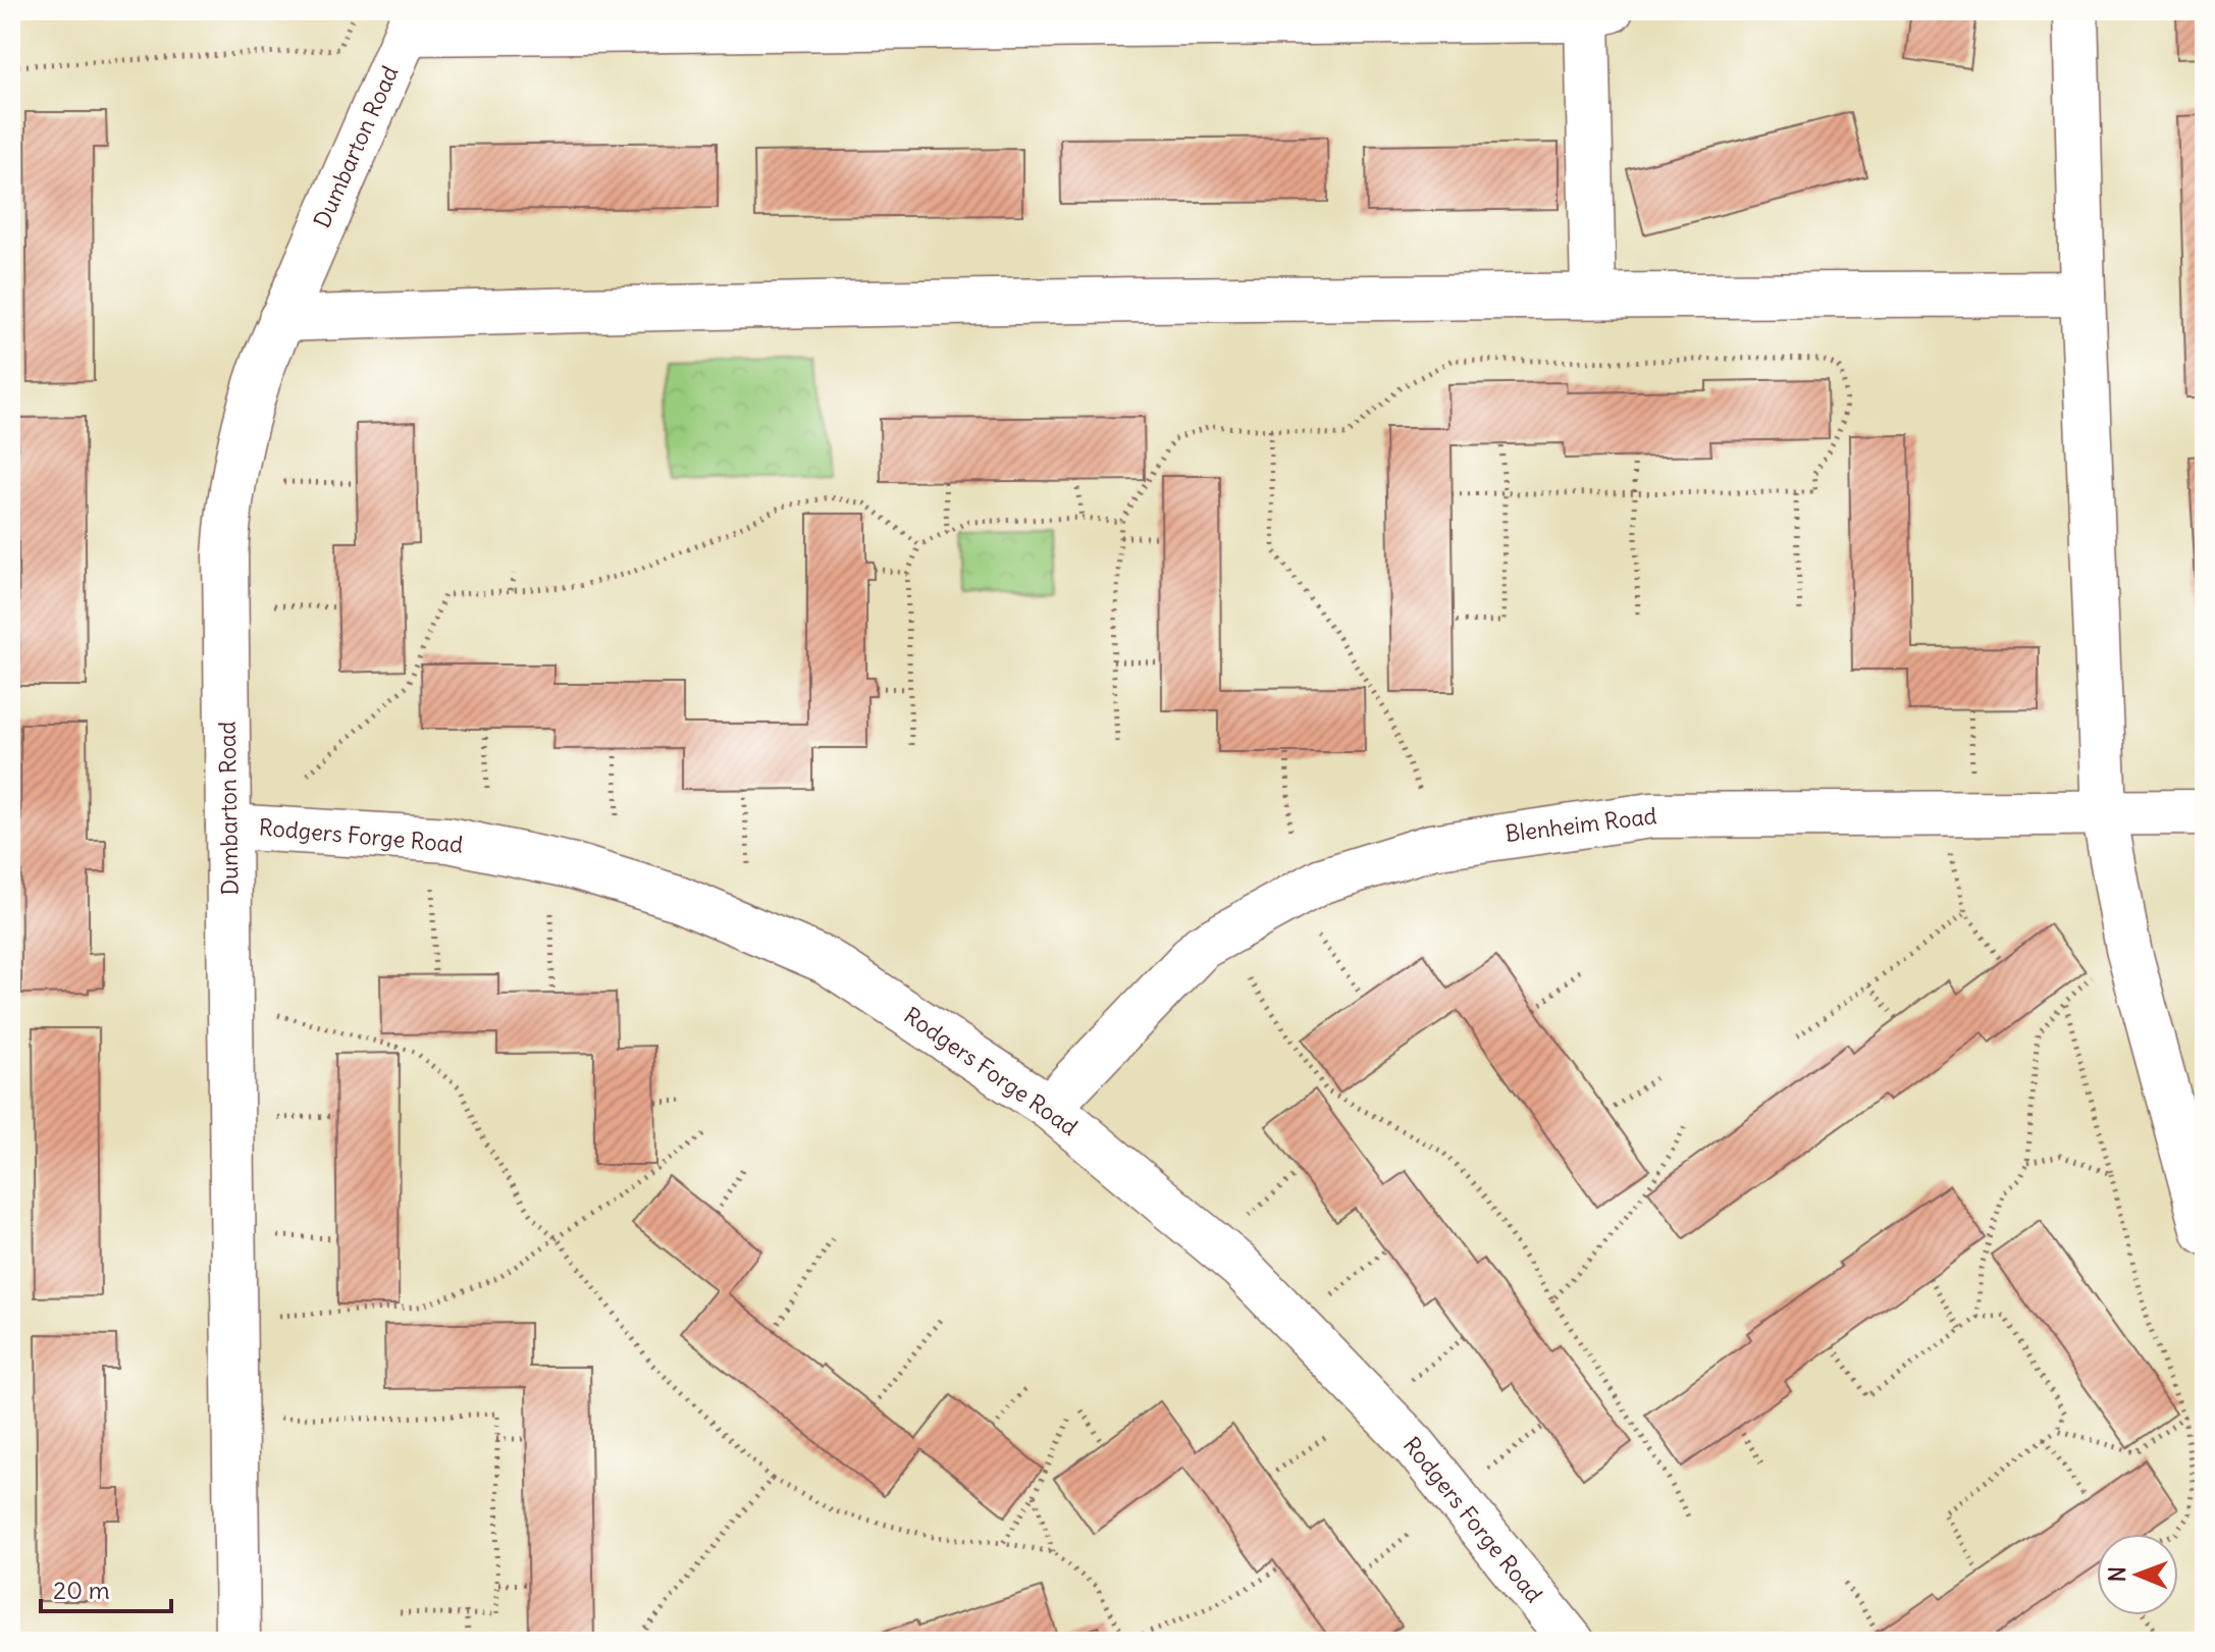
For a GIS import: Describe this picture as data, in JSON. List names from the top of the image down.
{
  "streets": {
    "street": ["Dumbarton Road", "Blenheim Road", "Rodgers Forge Road"]
  },
  "crossings": [
    ["Dumbarton Road", "Rodgers Forge Road"],
    ["Blenheim Road", "Rodgers Forge Road"]
  ],
  "scale_bar": "20 m",
  "north": "left"
}
